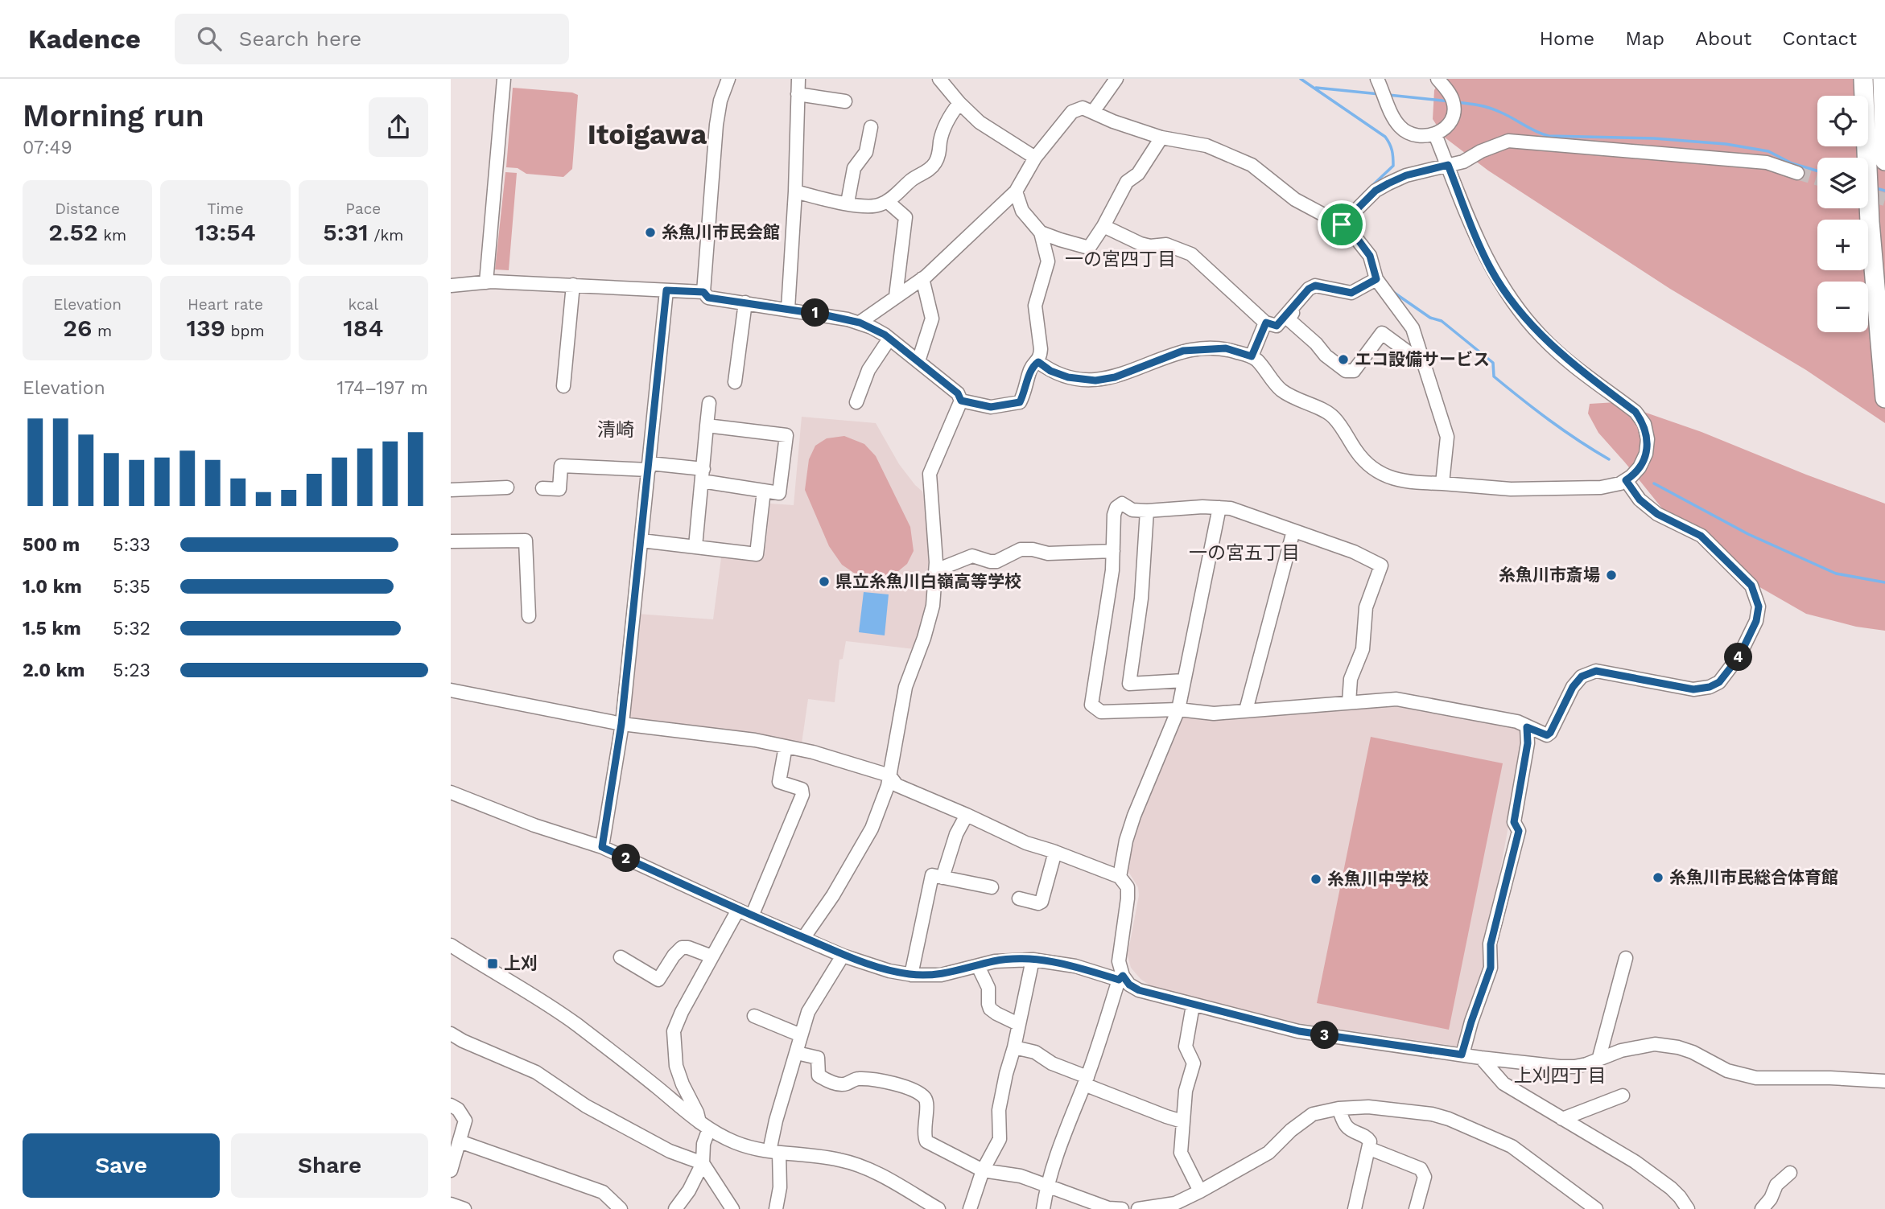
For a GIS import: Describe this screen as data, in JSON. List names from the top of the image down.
{
  "districts": [
    "Itoigawa",
    "一の宮四丁目",
    "清崎",
    "一の宮五丁目",
    "上刈四丁目"
  ],
  "places": {
    "other": [
      "糸魚川市民会館",
      "エコ設備サービス",
      "糸魚川市斎場",
      "県立糸魚川白嶺高等学校",
      "糸魚川市民総合体育館",
      "糸魚川中学校"
    ],
    "transit": ["上刈"]
  },
  "page": {
    "header": "Kadence",
    "search": "Search here",
    "nav": [
      "Home",
      "Map",
      "About",
      "Contact"
    ],
    "heading": ["Morning run", "07:49"],
    "map_buttons": ["+", "−"],
    "stats": [
      ["Distance", "2.52 km"],
      ["Time", "13:54"],
      ["Pace", "5:31 /km"],
      ["Elevation", "26 m"],
      ["Heart rate", "139 bpm"],
      ["kcal", "184"]
    ],
    "pins": [
      "1",
      "4",
      "2",
      "3"
    ],
    "chart": ["Elevation", "174–197 m"],
    "list": [
      {
        "name": "500 m",
        "note": "5:33"
      },
      {
        "name": "1.0 km",
        "note": "5:35"
      },
      {
        "name": "1.5 km",
        "note": "5:32"
      },
      {
        "name": "2.0 km",
        "note": "5:23"
      }
    ],
    "buttons": ["Save", "Share"]
  }
}
